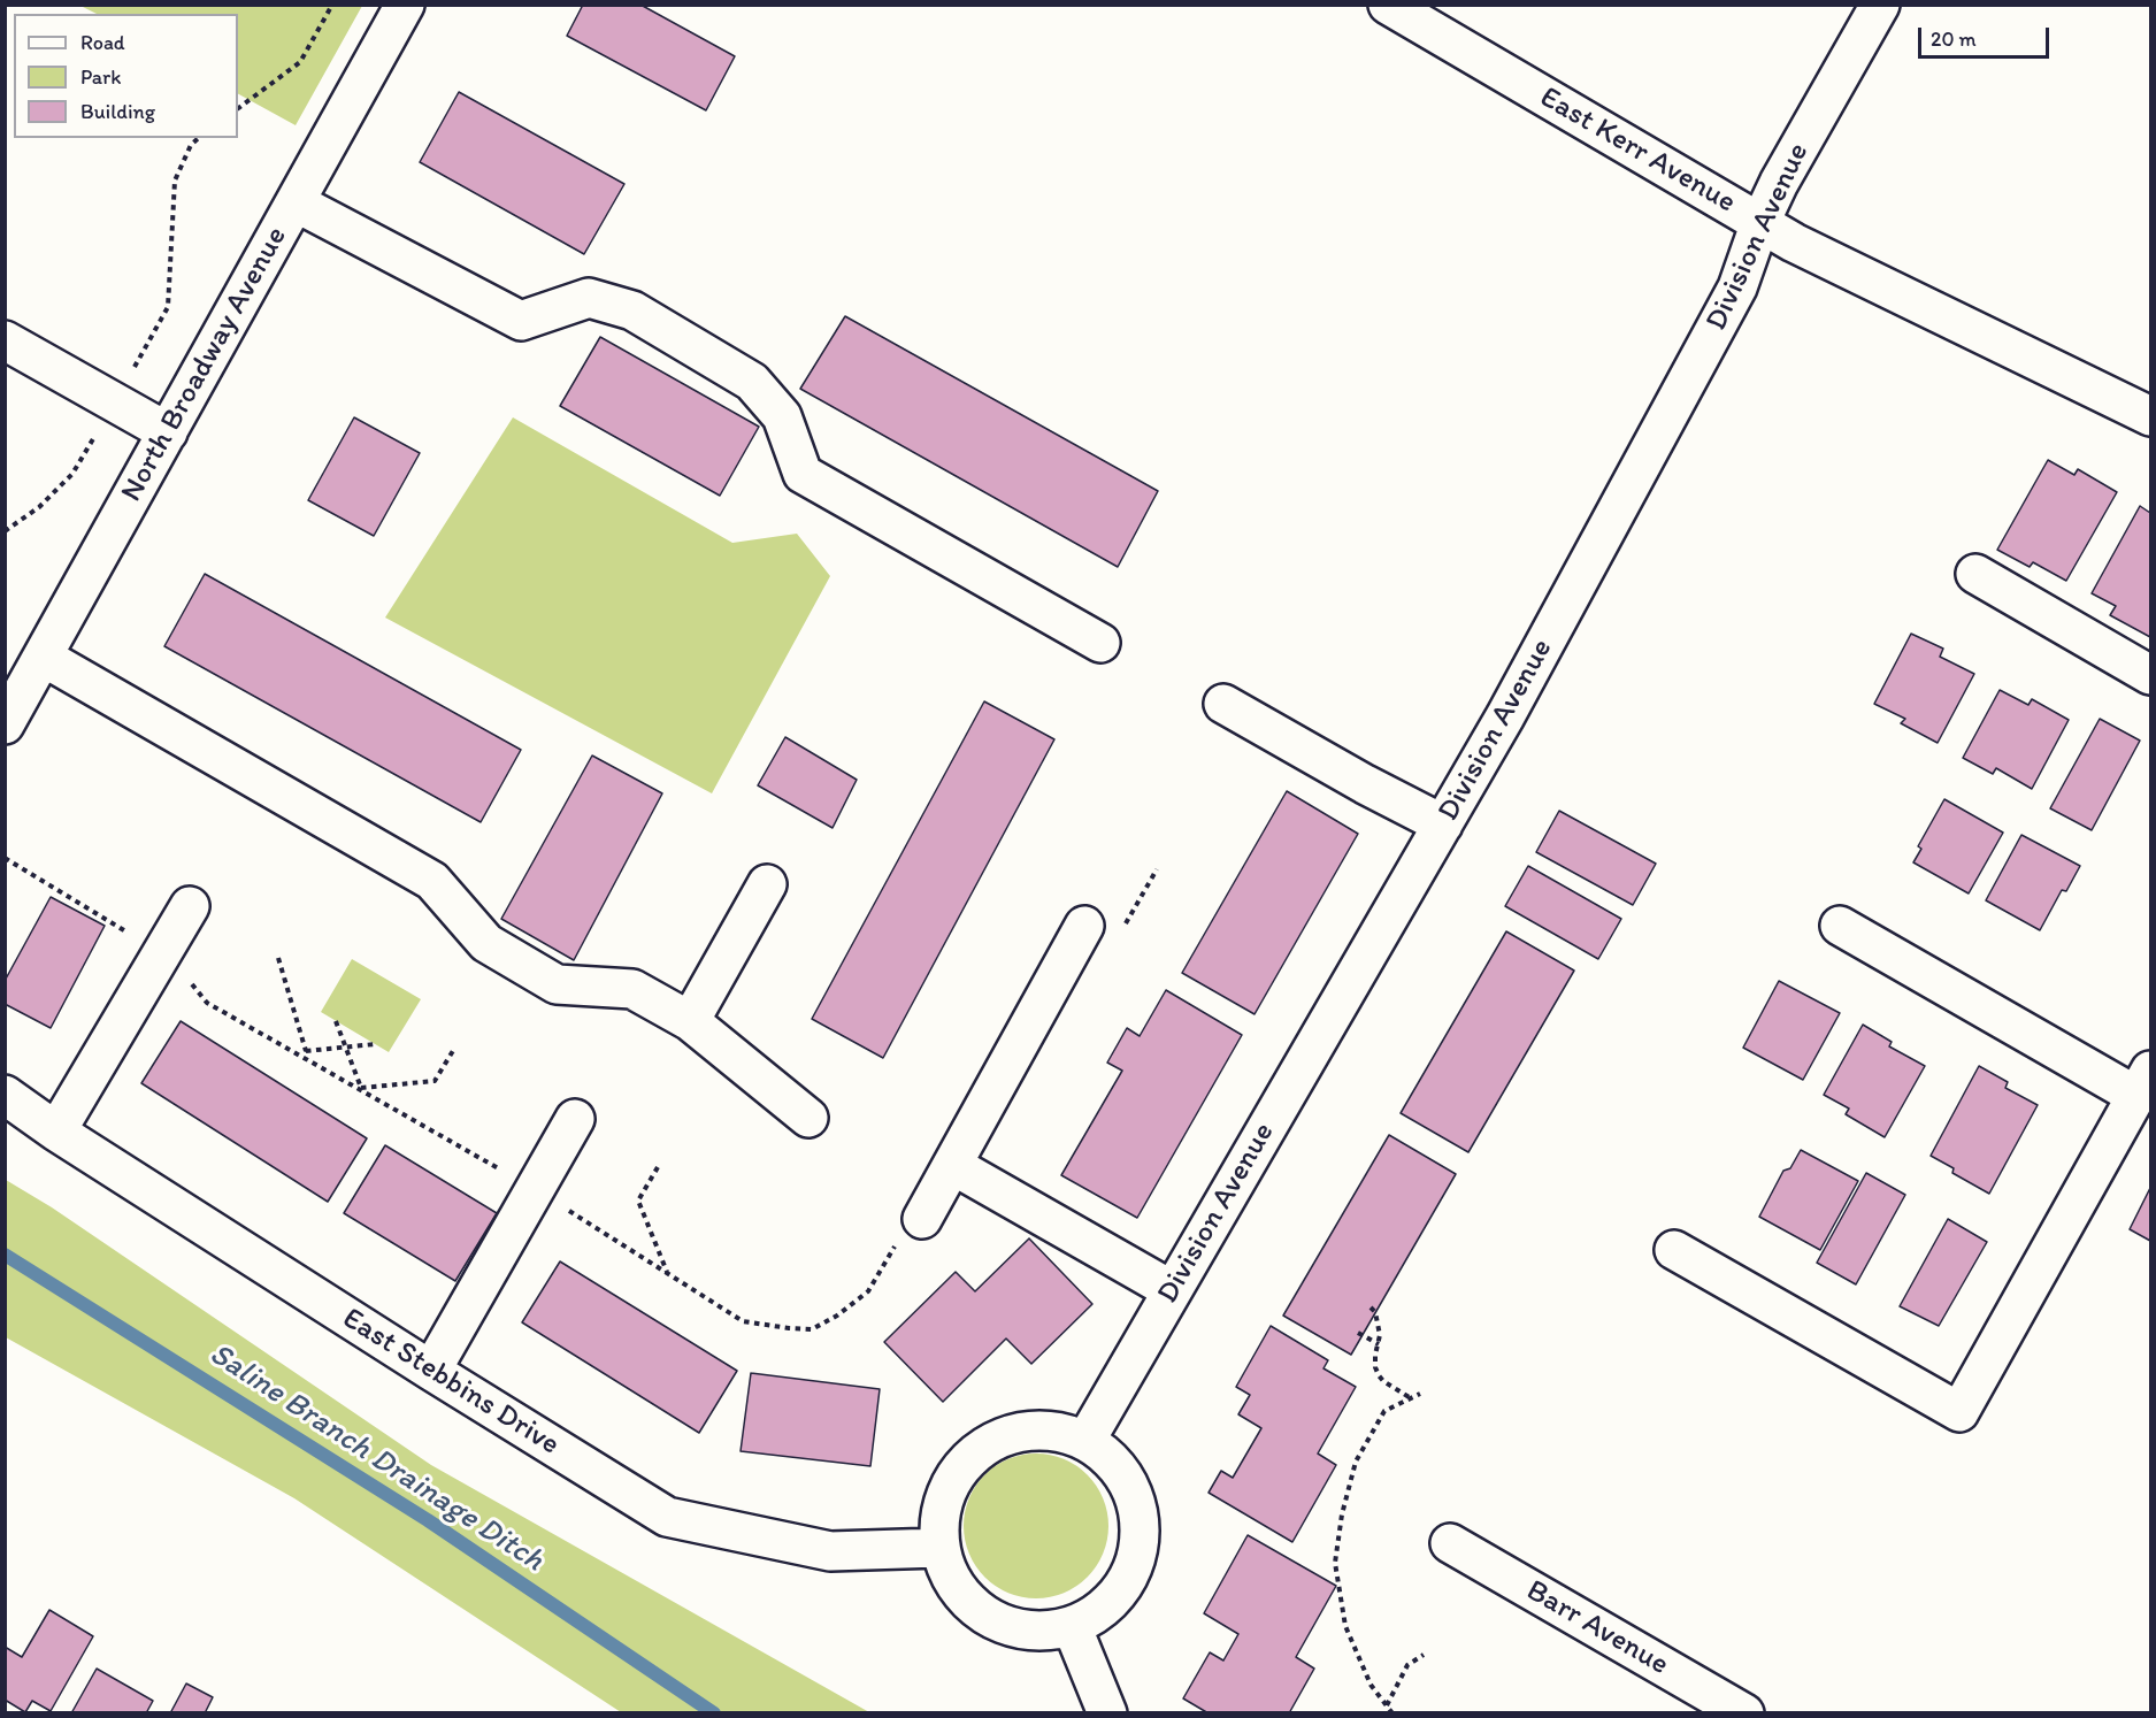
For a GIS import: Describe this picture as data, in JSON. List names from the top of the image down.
{
  "streets": {
    "street": [
      "East Kerr Avenue",
      "Division Avenue",
      "North Broadway Avenue",
      "East Stebbins Drive",
      "Barr Avenue"
    ]
  },
  "crossings": [
    ["East Kerr Avenue", "Division Avenue"],
    ["Division Avenue", "East Stebbins Drive"]
  ],
  "water": ["Saline Branch Drainage Ditch"],
  "legend": ["Road", "Park", "Building"],
  "scale_bar": "20 m"
}
